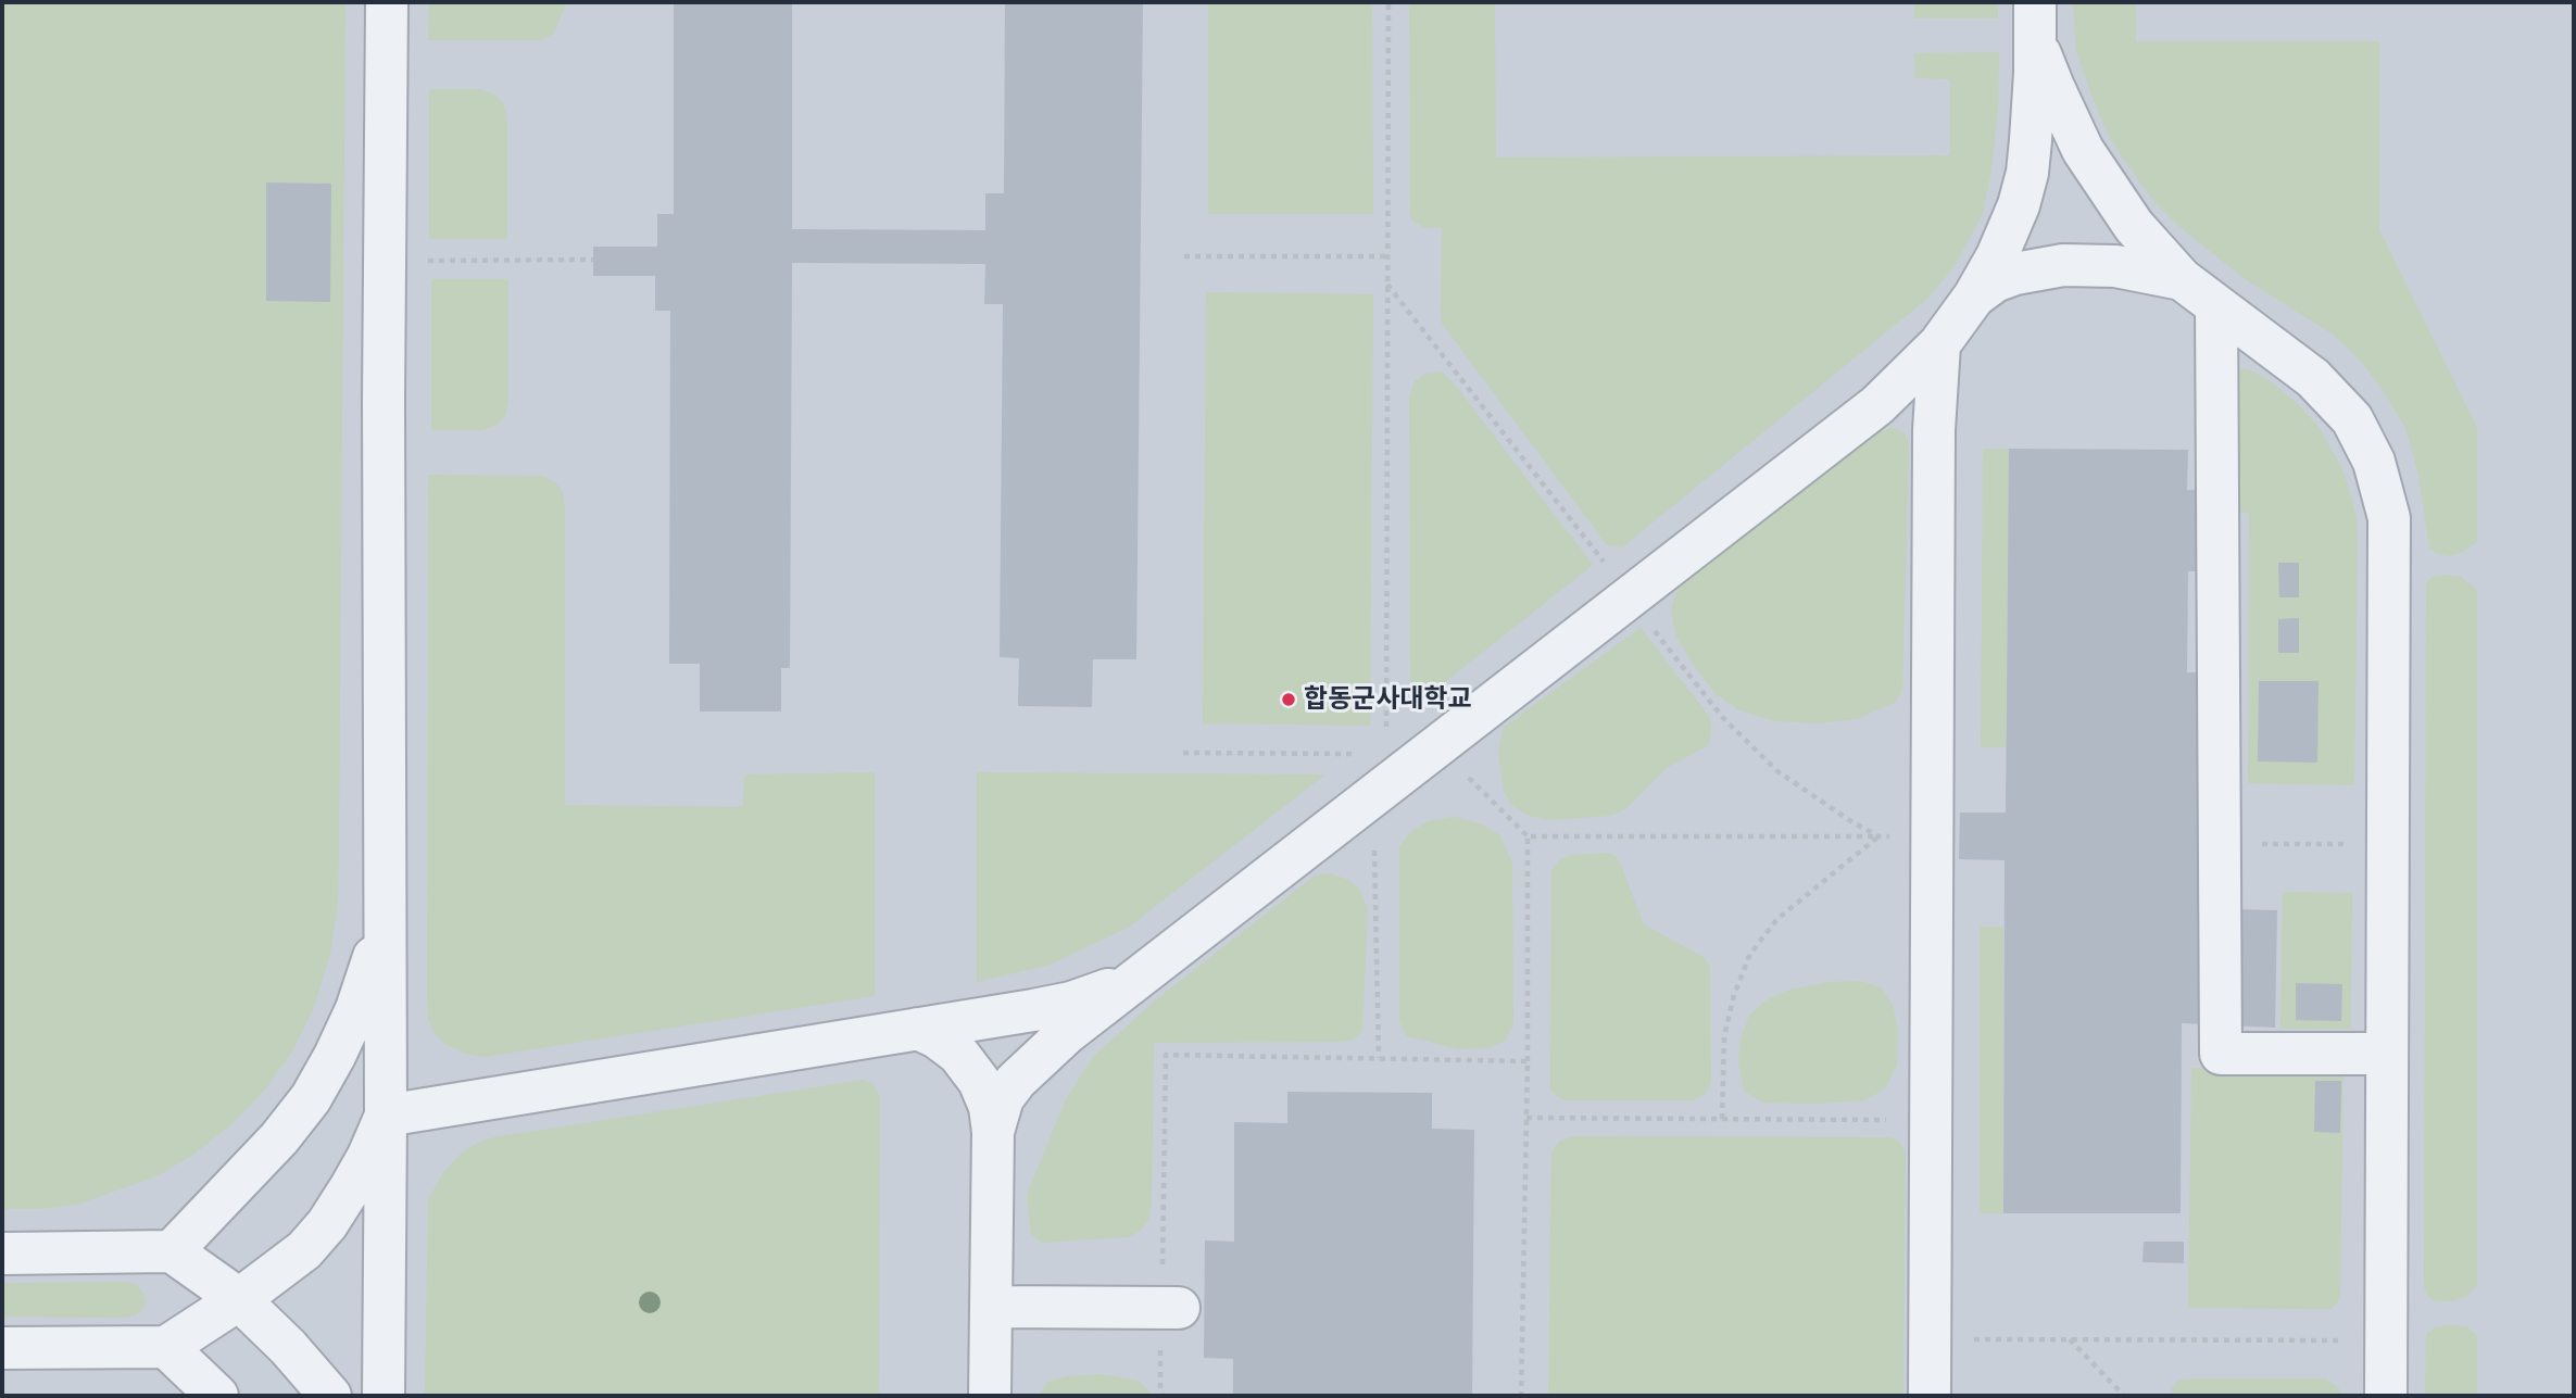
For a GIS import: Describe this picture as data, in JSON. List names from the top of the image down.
{
  "places": ["합동군사대학교"]
}
